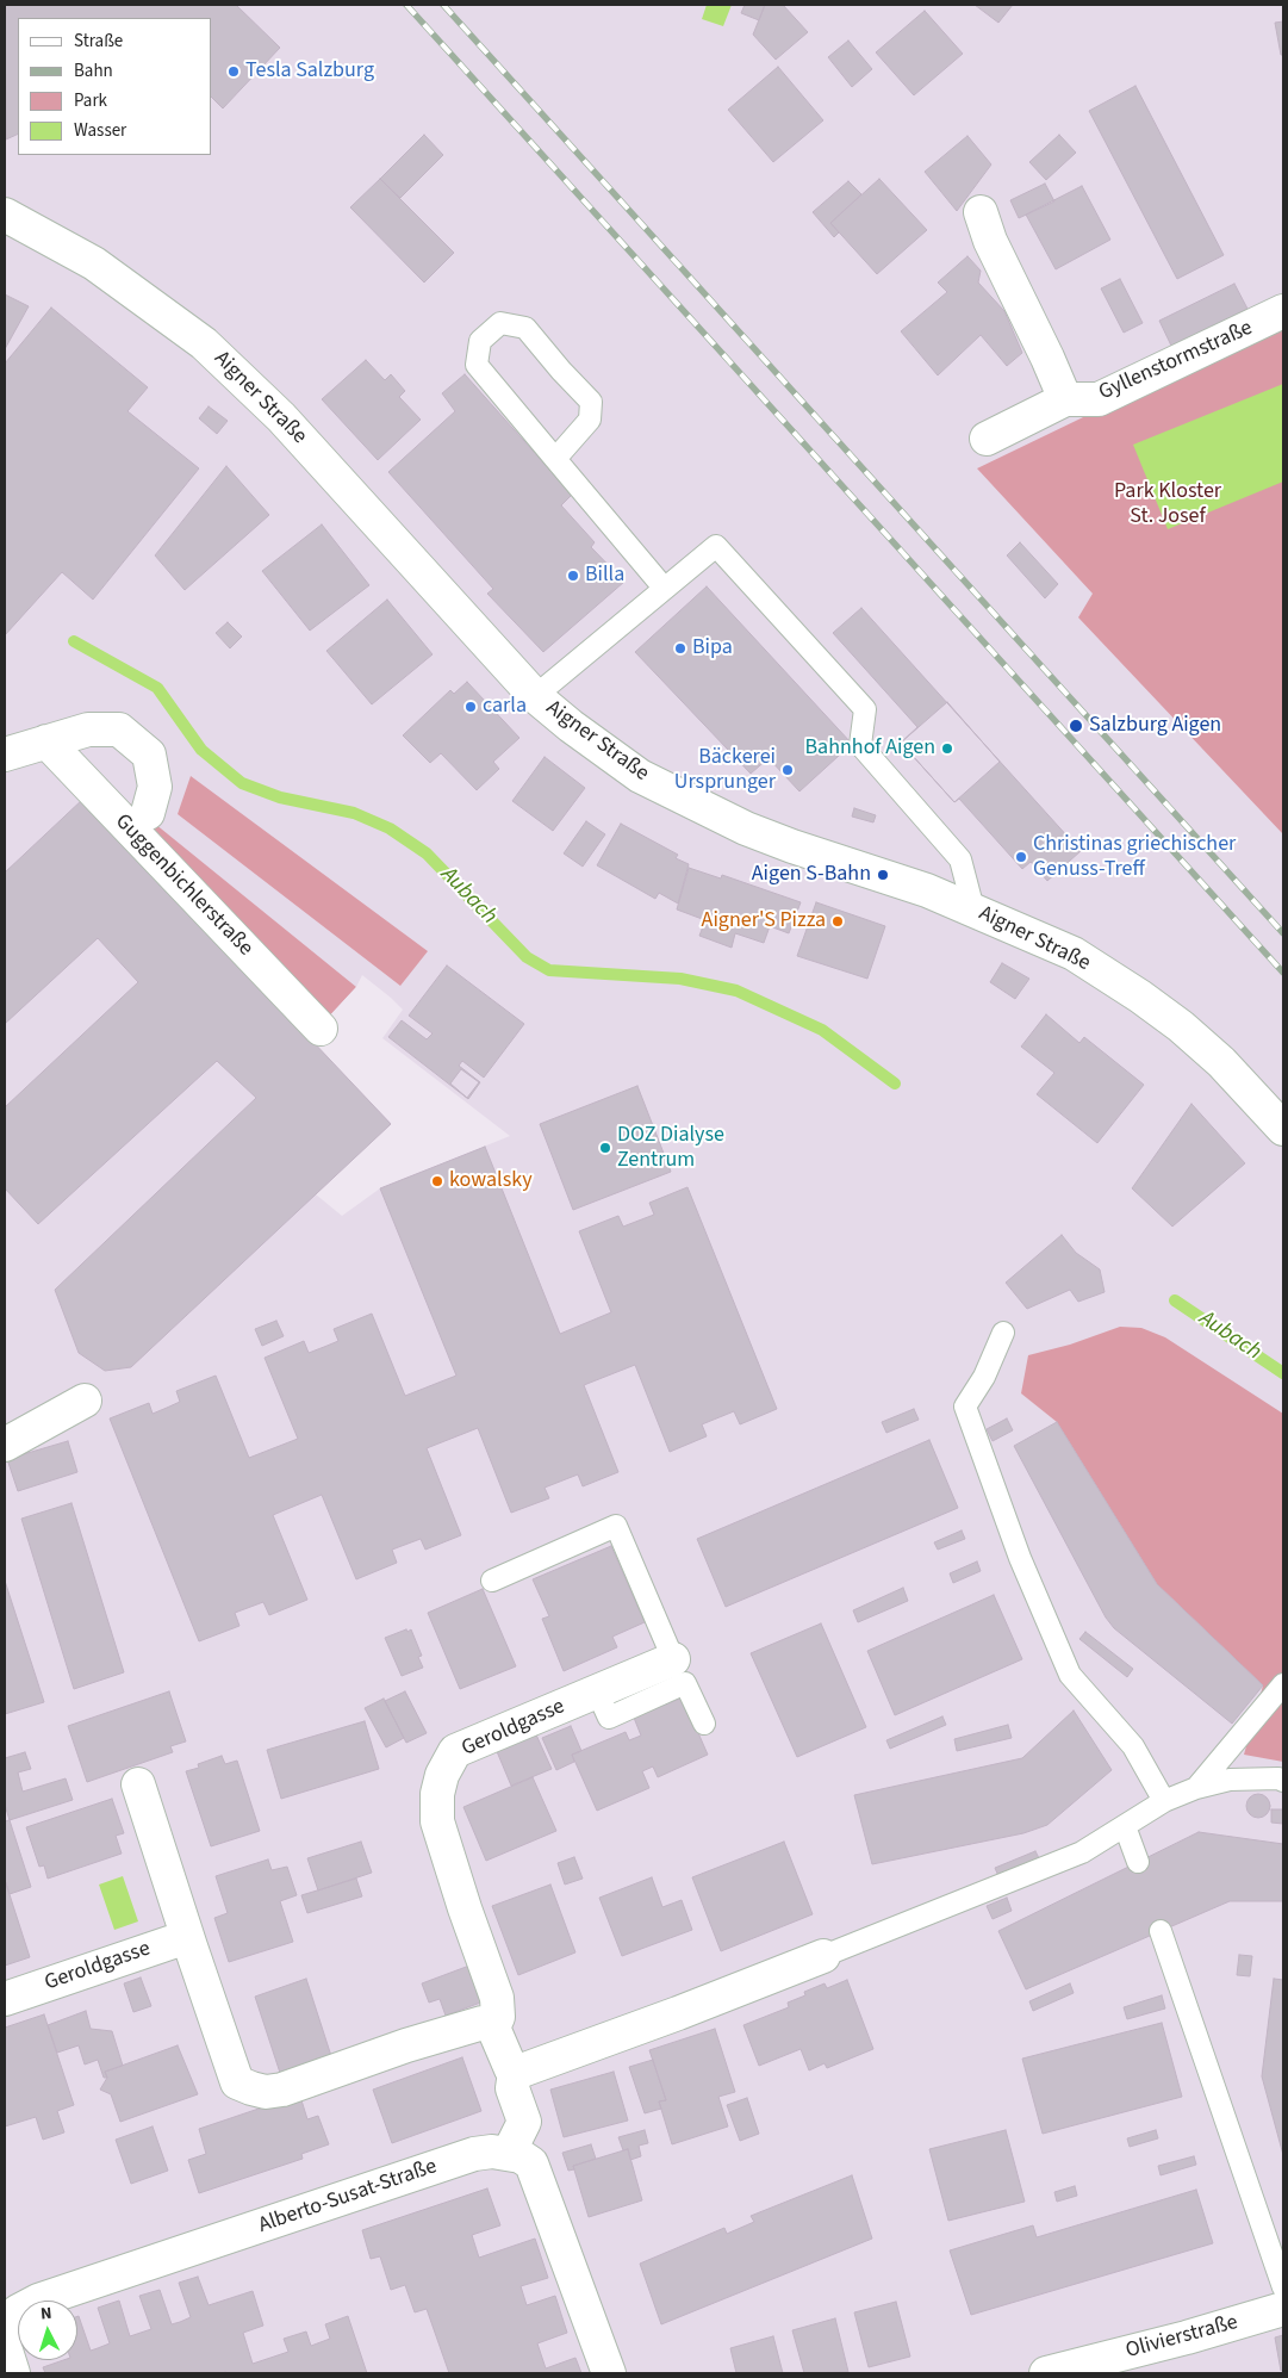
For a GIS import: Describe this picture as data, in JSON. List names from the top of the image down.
{
  "streets": {
    "street": [
      "Gyllenstormstraße",
      "Aigner Straße",
      "Guggenbichlerstraße",
      "Geroldgasse",
      "Alberto-Susat-Straße",
      "Olivierstraße"
    ]
  },
  "water": ["Aubach"],
  "parks": ["Park Kloster St. Josef"],
  "places": [
    "Tesla Salzburg",
    "Billa",
    "Bipa",
    "carla",
    "Salzburg Aigen",
    "Bahnhof Aigen",
    "Bäckerei Ursprunger",
    "Christinas griechischer Genuss-Treff",
    "Aigen S-Bahn",
    "Aigner'S Pizza",
    "DOZ Dialyse Zentrum",
    "kowalsky"
  ],
  "legend": [
    "Straße",
    "Bahn",
    "Park",
    "Wasser"
  ],
  "north": "top"
}
